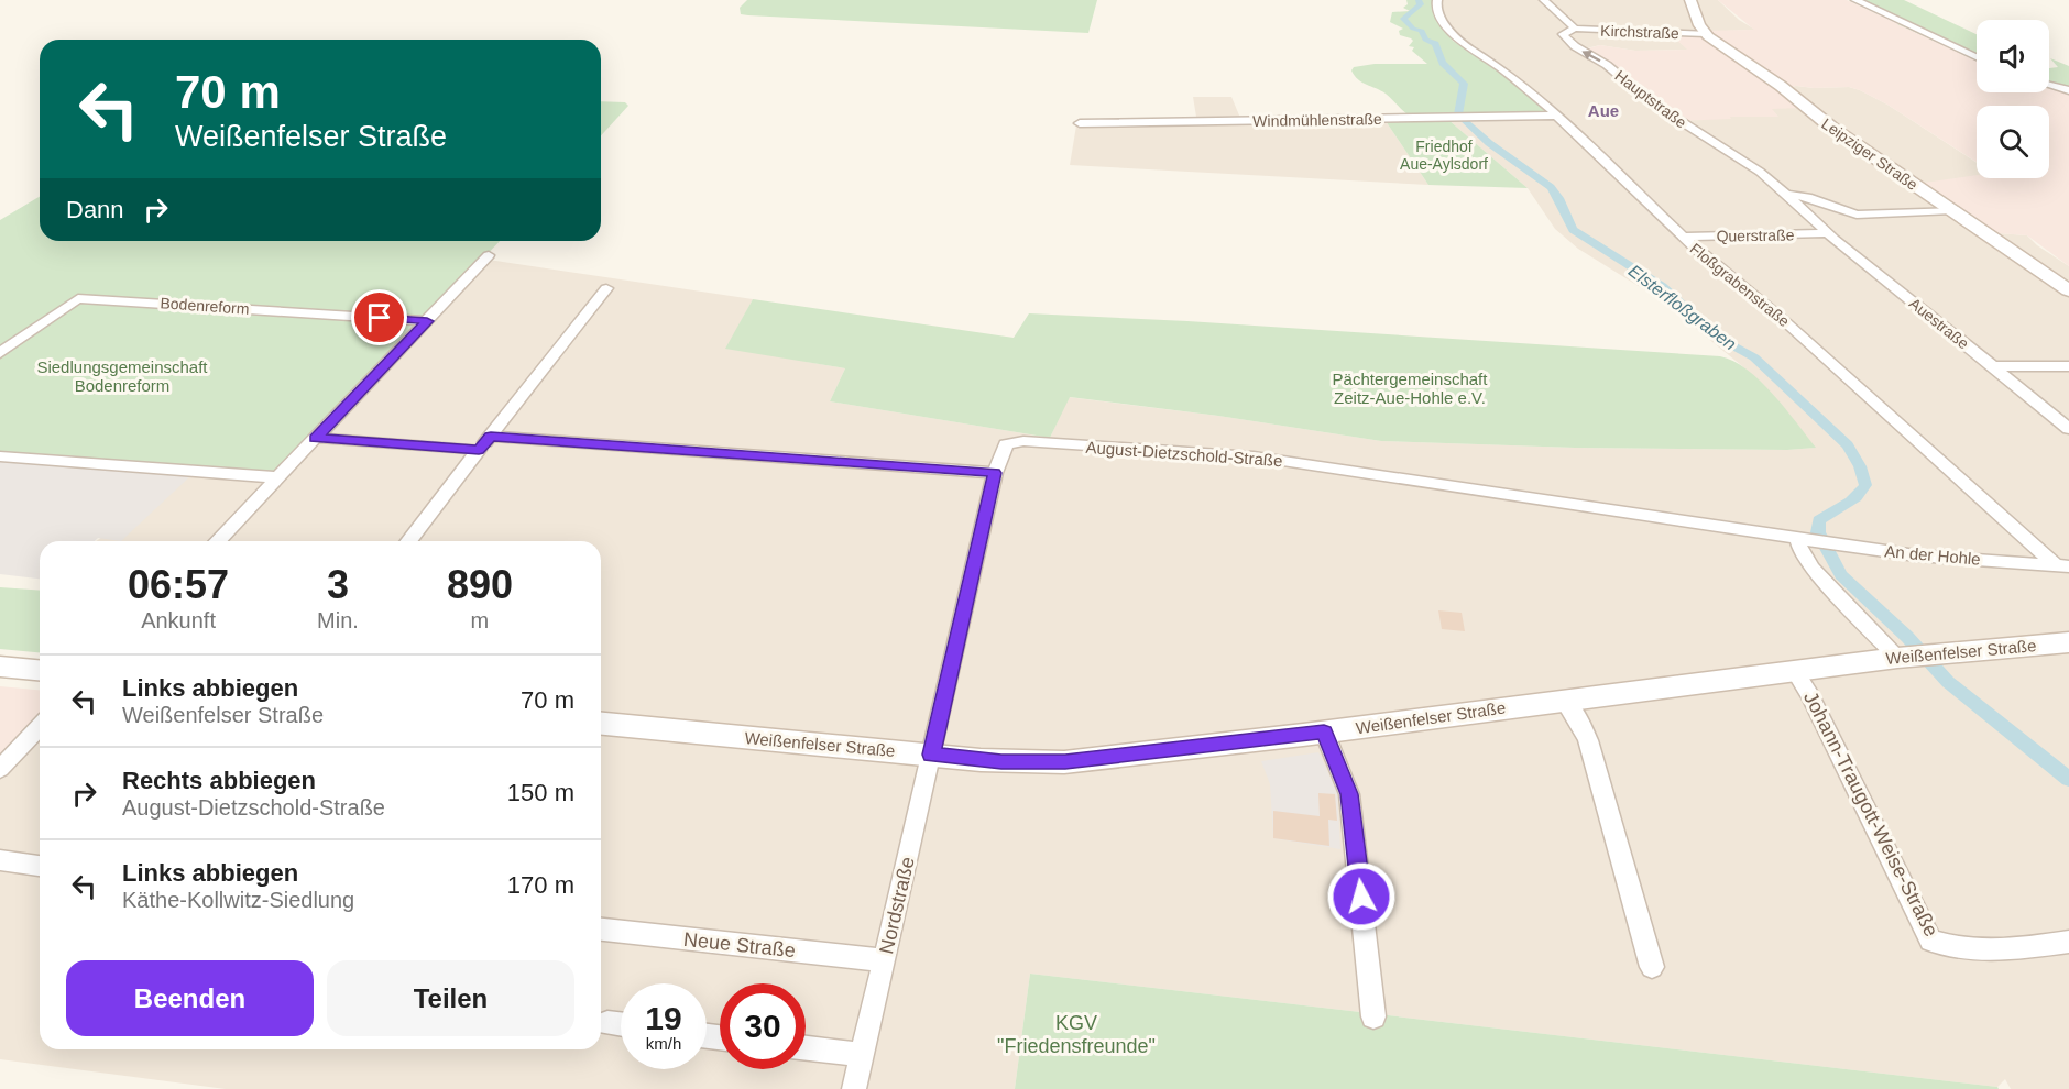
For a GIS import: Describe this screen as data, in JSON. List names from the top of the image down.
{
  "streets": {
    "street": [
      "Kirchstraße",
      "Hauptstraße",
      "Windmühlenstraße",
      "Leipziger Straße",
      "Querstraße",
      "Floßgrabenstraße",
      "Bodenreform",
      "Auestraße",
      "August-Dietzschold-Straße",
      "An der Hohle",
      "Weißenfelser Straße",
      "Johann-Traugott-Weise-Straße",
      "Nordstraße",
      "Neue Straße"
    ]
  },
  "crossings": [
    ["Kirchstraße", "Hauptstraße"],
    ["Kirchstraße", "Leipziger Straße"],
    ["Hauptstraße", "Leipziger Straße"],
    ["Hauptstraße", "Auestraße"],
    ["Windmühlenstraße", "Floßgrabenstraße"],
    ["Querstraße", "Floßgrabenstraße"],
    ["Querstraße", "Auestraße"],
    ["Floßgrabenstraße", "An der Hohle"],
    ["August-Dietzschold-Straße", "An der Hohle"],
    ["August-Dietzschold-Straße", "Weißenfelser Straße"],
    ["August-Dietzschold-Straße", "Nordstraße"],
    ["Weißenfelser Straße", "Johann-Traugott-Weise-Straße"],
    ["Weißenfelser Straße", "Nordstraße"],
    ["Nordstraße", "Neue Straße"]
  ],
  "one_way": ["Hauptstraße"],
  "districts": ["Aue"],
  "water": ["Elsterfloßgraben"],
  "parks": [
    "Friedhof Aue-Aylsdorf",
    "Siedlungsgemeinschaft Bodenreform",
    "Pächtergemeinschaft Zeitz-Aue-Hohle e.V.",
    "KGV \"Friedensfreunde\""
  ],
  "page": {
    "turn": ["70 m", "Weißenfelser Straße"],
    "then": "Dann",
    "eta": [
      "06:57",
      "Ankunft",
      "3",
      "Min.",
      "890",
      "m"
    ],
    "list": [
      {
        "name": "Links abbiegen",
        "note": "Weißenfelser Straße",
        "value": "70 m"
      },
      {
        "name": "Rechts abbiegen",
        "note": "August-Dietzschold-Straße",
        "value": "150 m"
      },
      {
        "name": "Links abbiegen",
        "note": "Käthe-Kollwitz-Siedlung",
        "value": "170 m"
      }
    ],
    "buttons": ["Beenden", "Teilen"],
    "speed": "19 km/h",
    "limit": "30"
  }
}
